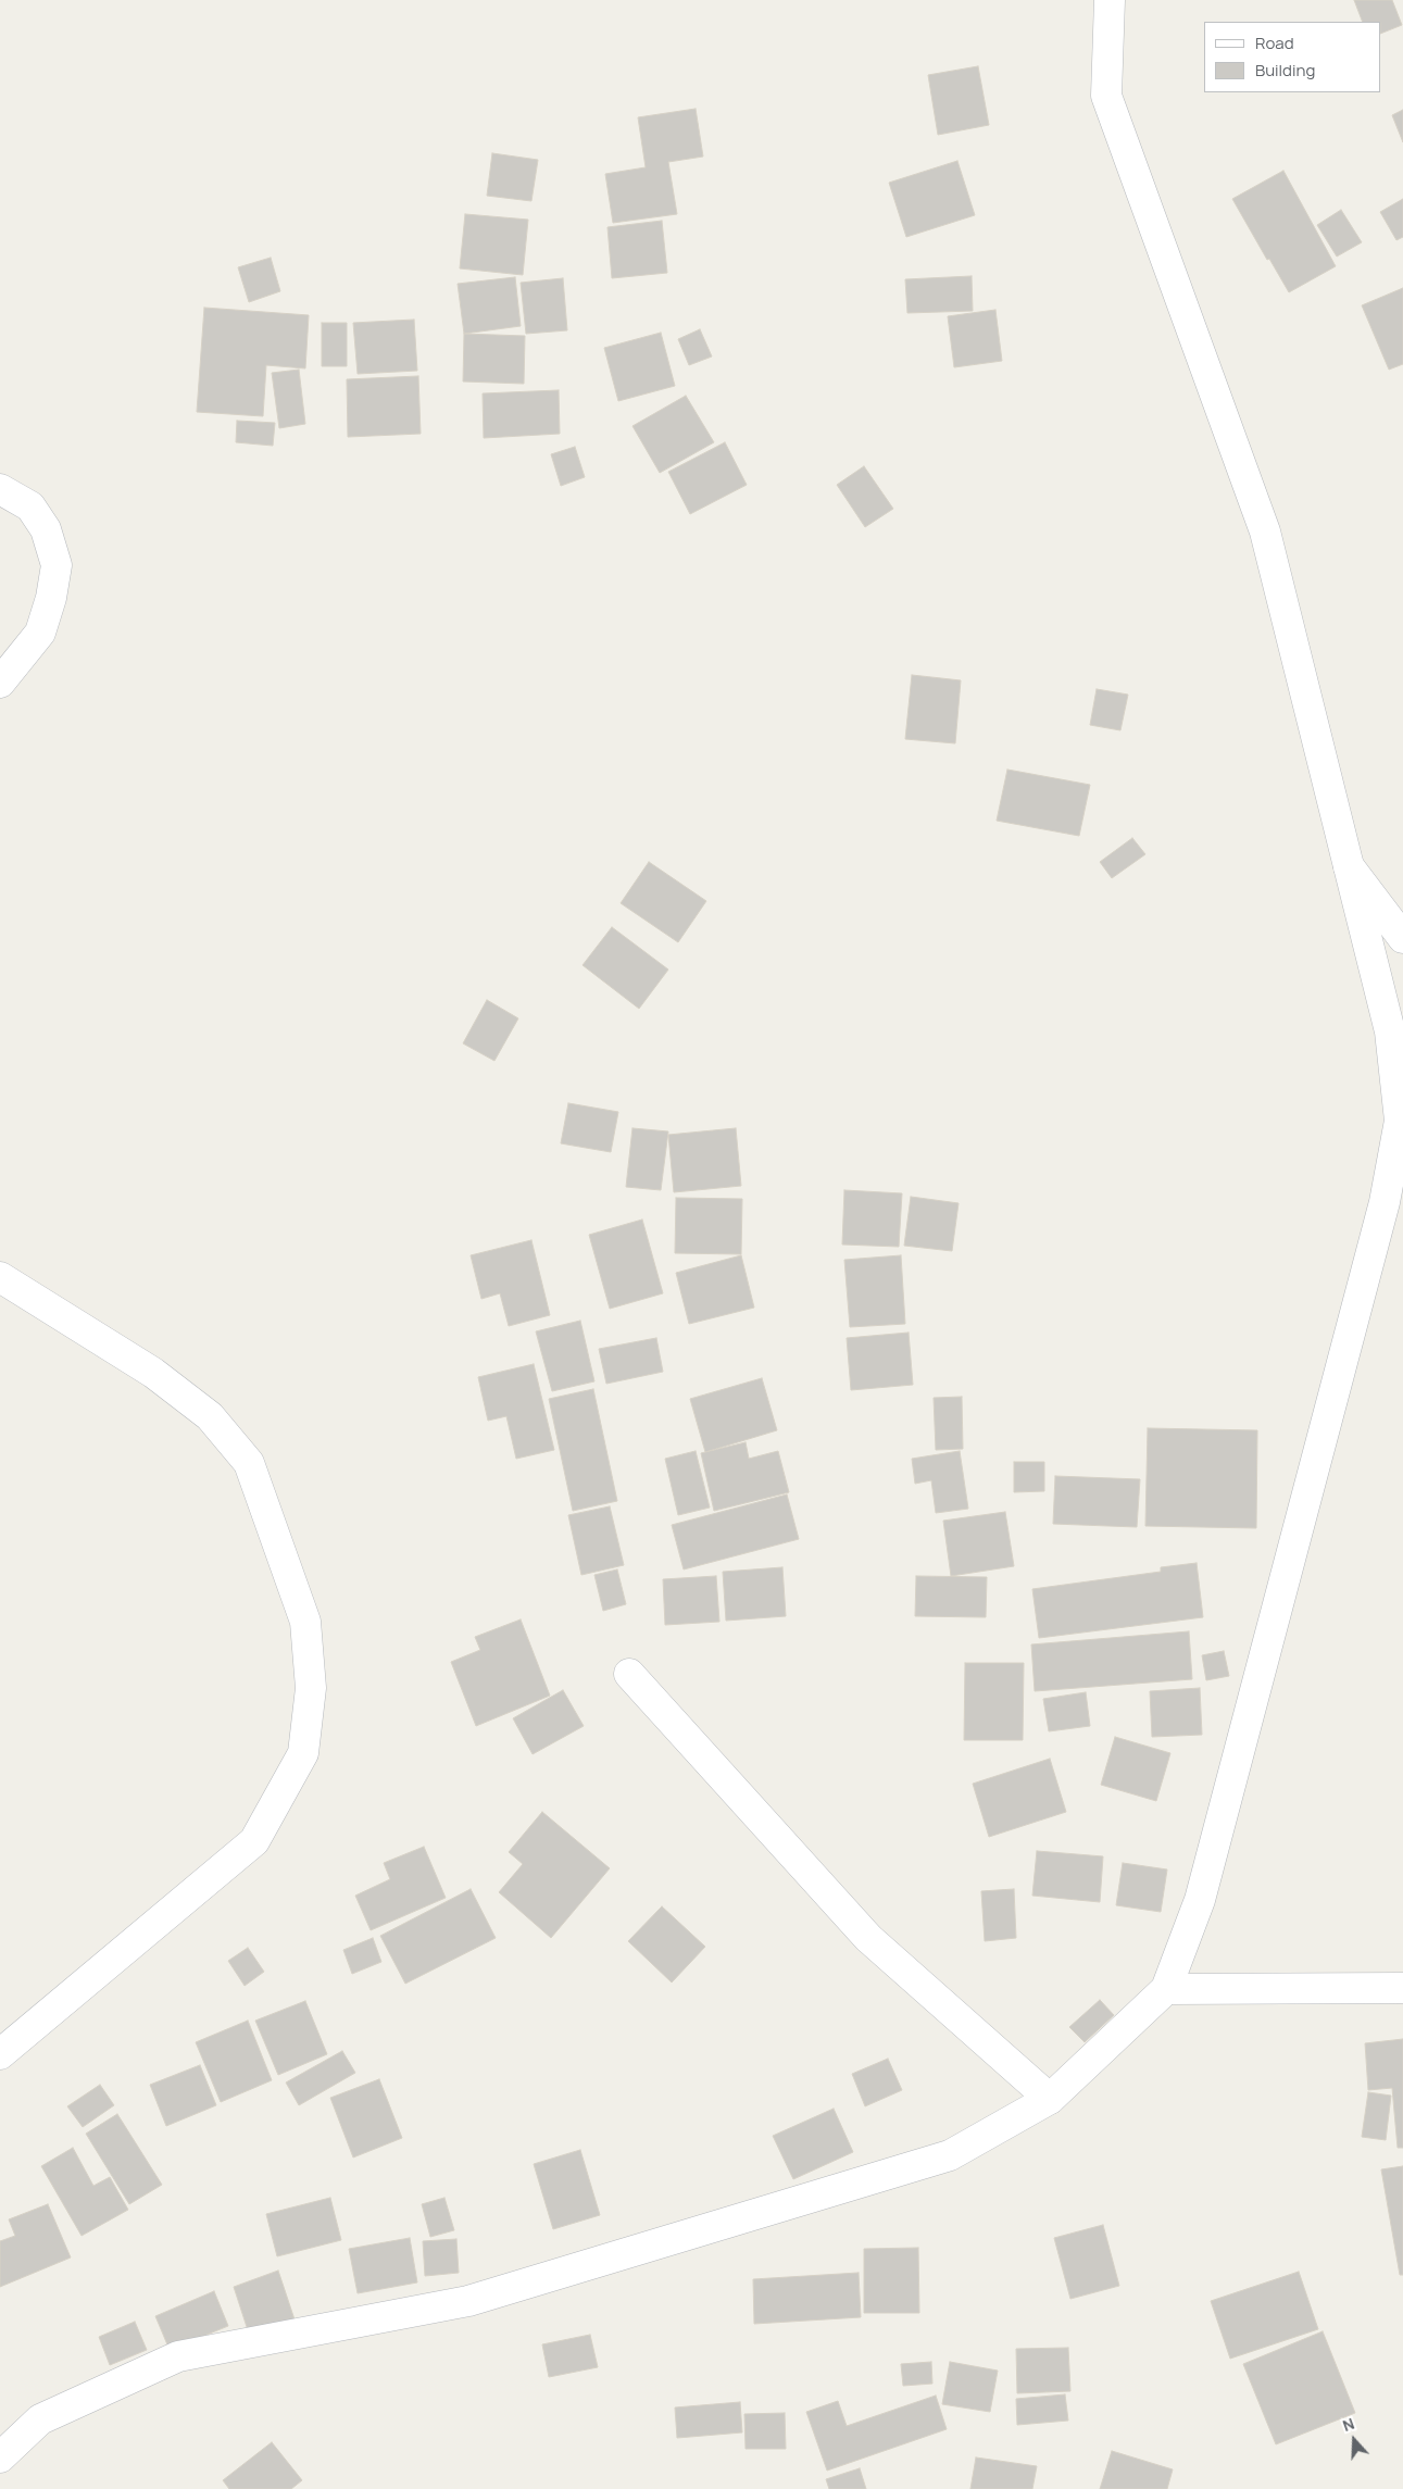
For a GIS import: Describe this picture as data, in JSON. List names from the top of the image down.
{
  "legend": ["Road", "Building"],
  "north": "top"
}
